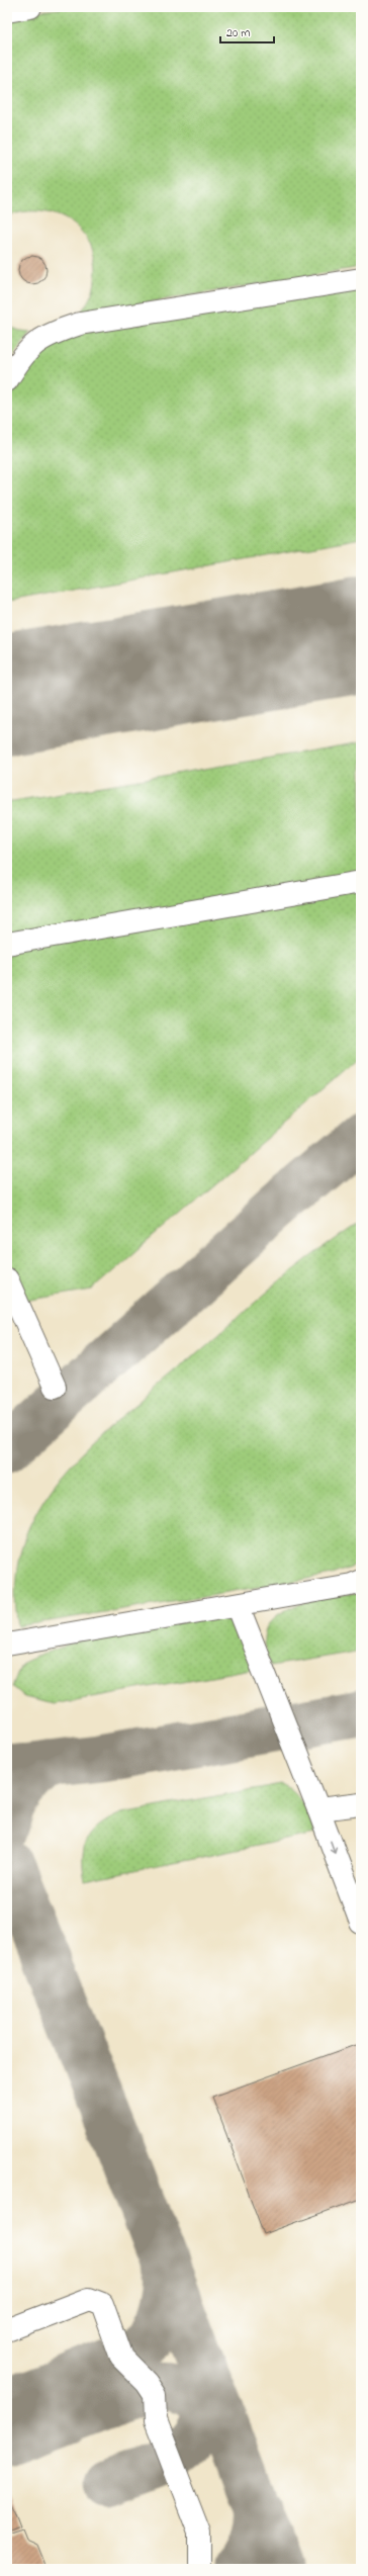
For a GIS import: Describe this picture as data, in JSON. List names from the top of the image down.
{
  "scale_bar": "20 m"
}
